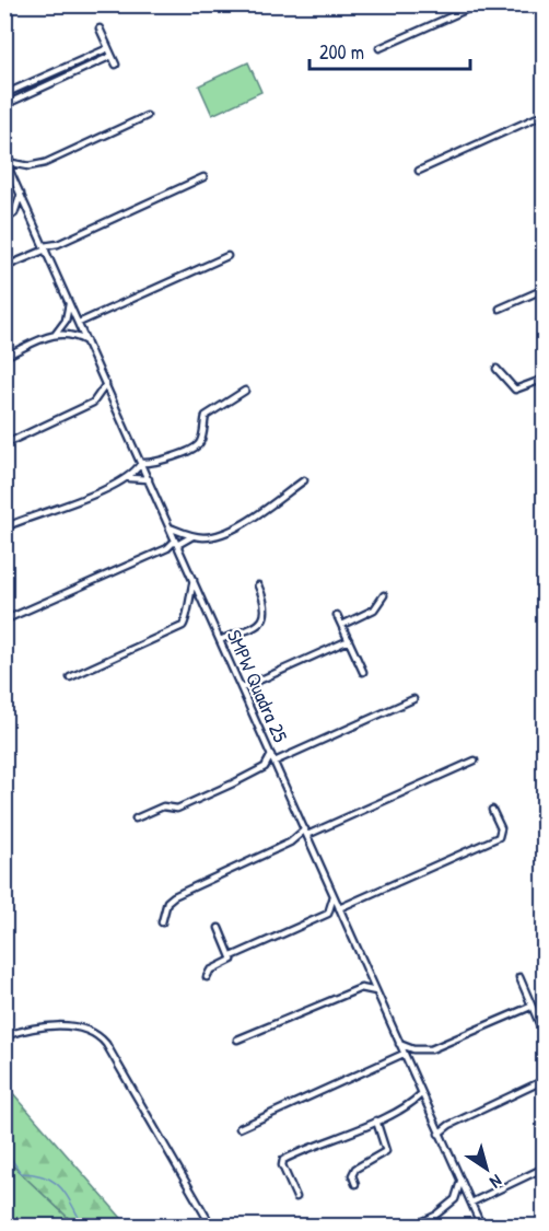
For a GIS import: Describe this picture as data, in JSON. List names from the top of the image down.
{
  "streets": {
    "street": ["SMPW Quadra 25"]
  },
  "scale_bar": "200 m",
  "north": "bottom right"
}
